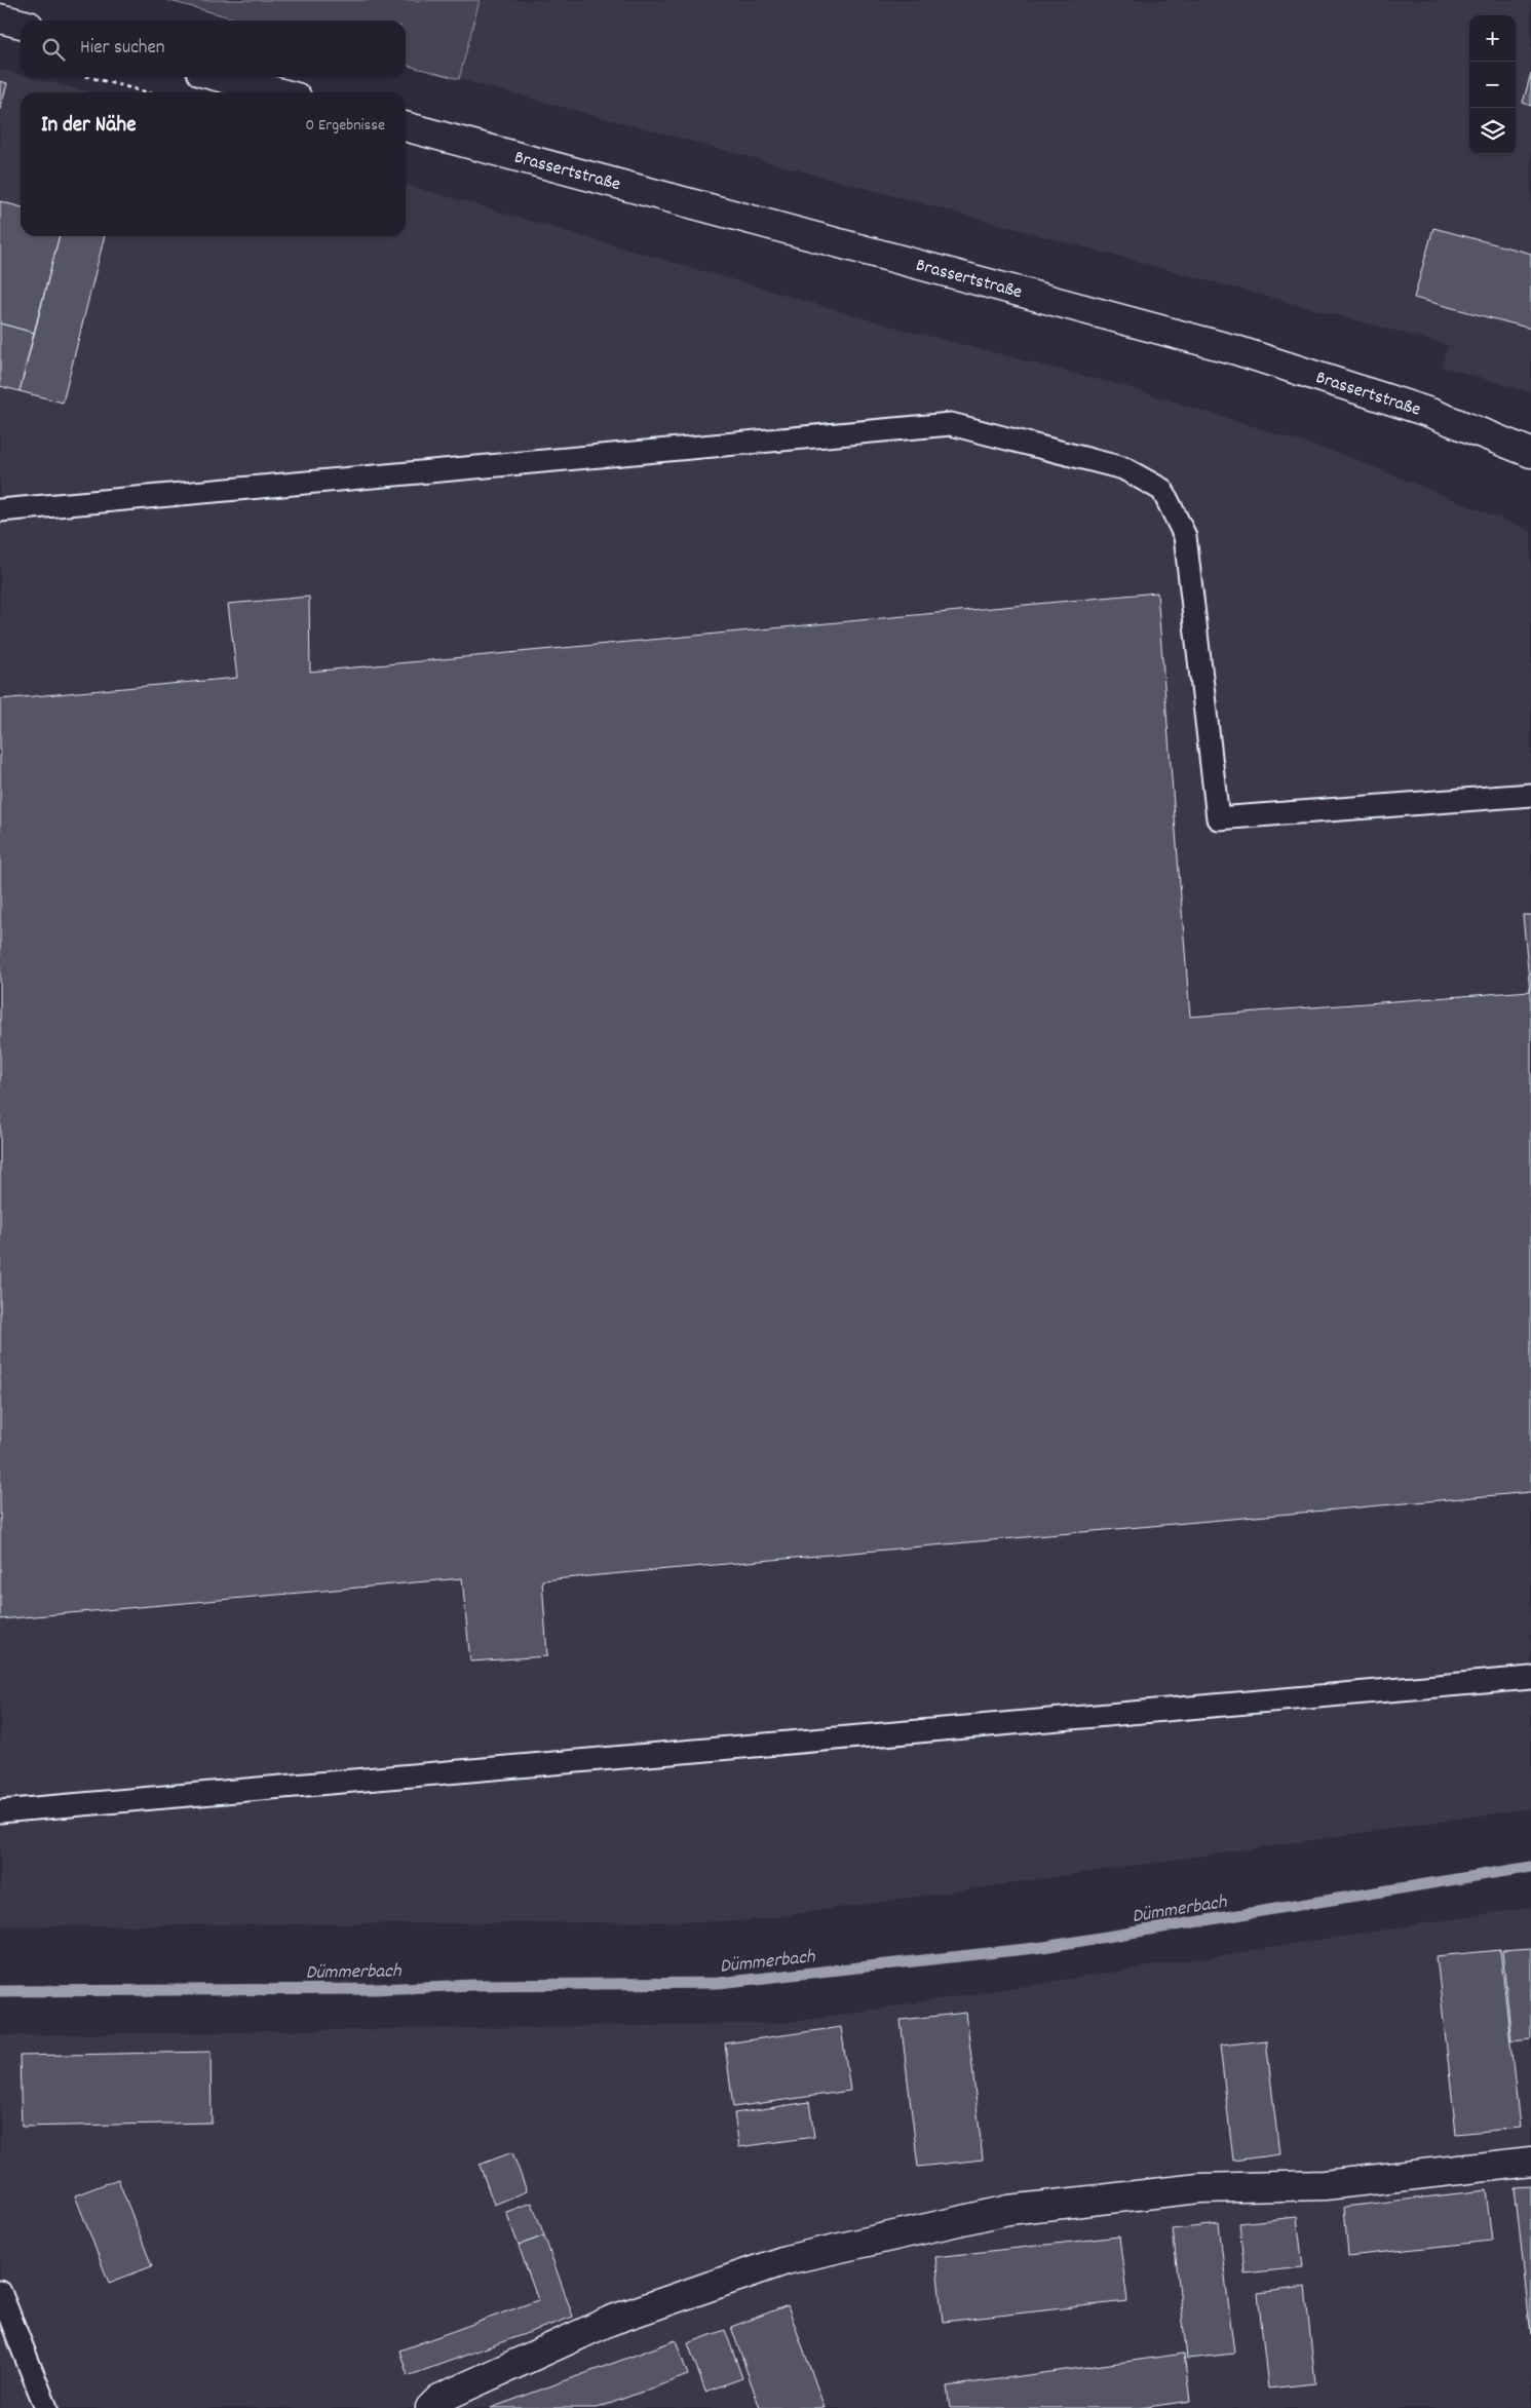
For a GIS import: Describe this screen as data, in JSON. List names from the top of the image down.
{
  "streets": {
    "main road": ["Brassertstraße"]
  },
  "water": ["Dümmerbach"],
  "page": {
    "map_buttons": ["+", "−"],
    "search": "Hier suchen",
    "heading": ["In der Nähe", "0 Ergebnisse"]
  }
}
